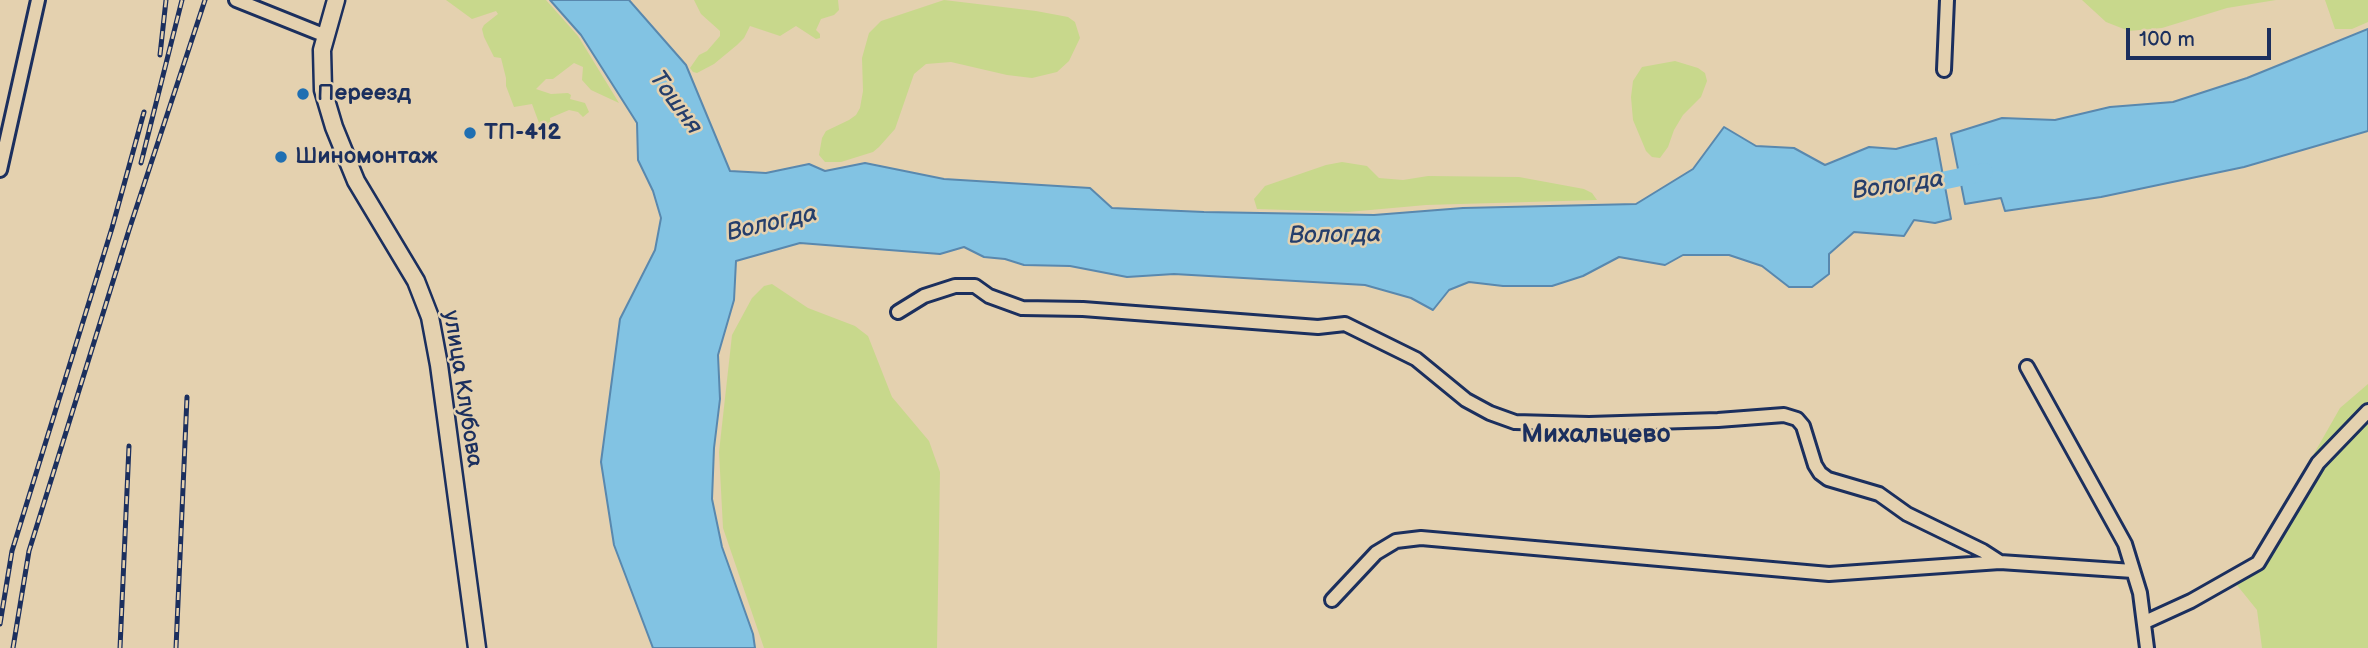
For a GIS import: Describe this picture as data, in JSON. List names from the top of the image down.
{
  "streets": {
    "main road": ["улица Клубова"]
  },
  "districts": ["Михальцево"],
  "water": ["Тошня", "Вологда"],
  "places": ["Переезд", "ТП-412", "Шиномонтаж"],
  "scale_bar": "100 m"
}
